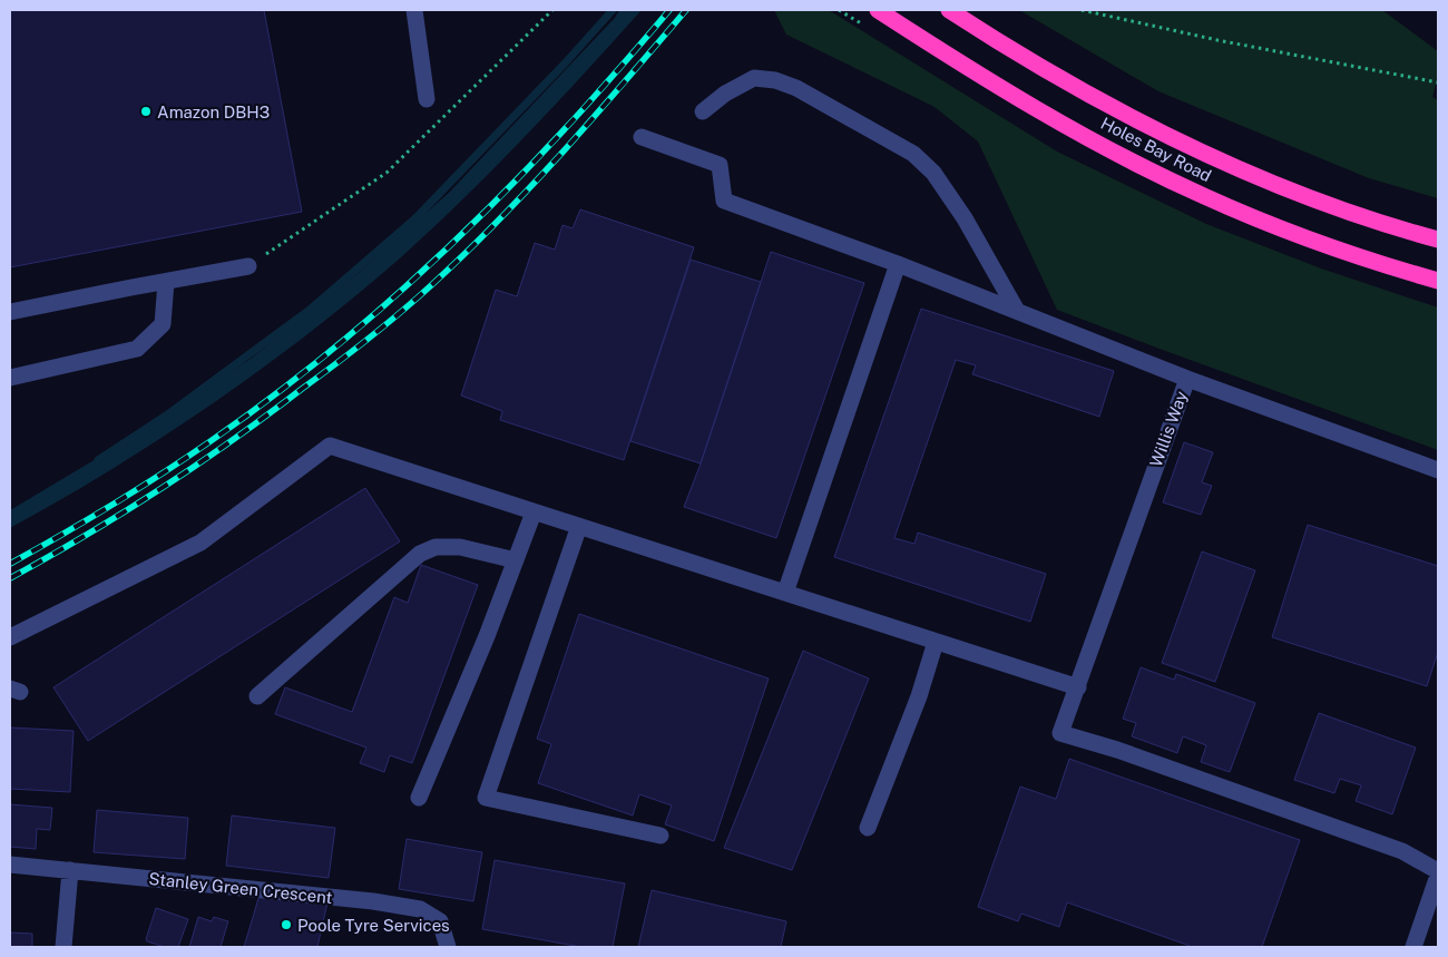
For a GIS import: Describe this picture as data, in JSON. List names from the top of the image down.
{
  "streets": {
    "highway": ["Holes Bay Road"],
    "street": ["Willis Way", "Stanley Green Crescent"]
  },
  "places": ["Amazon DBH3", "Poole Tyre Services"]
}
